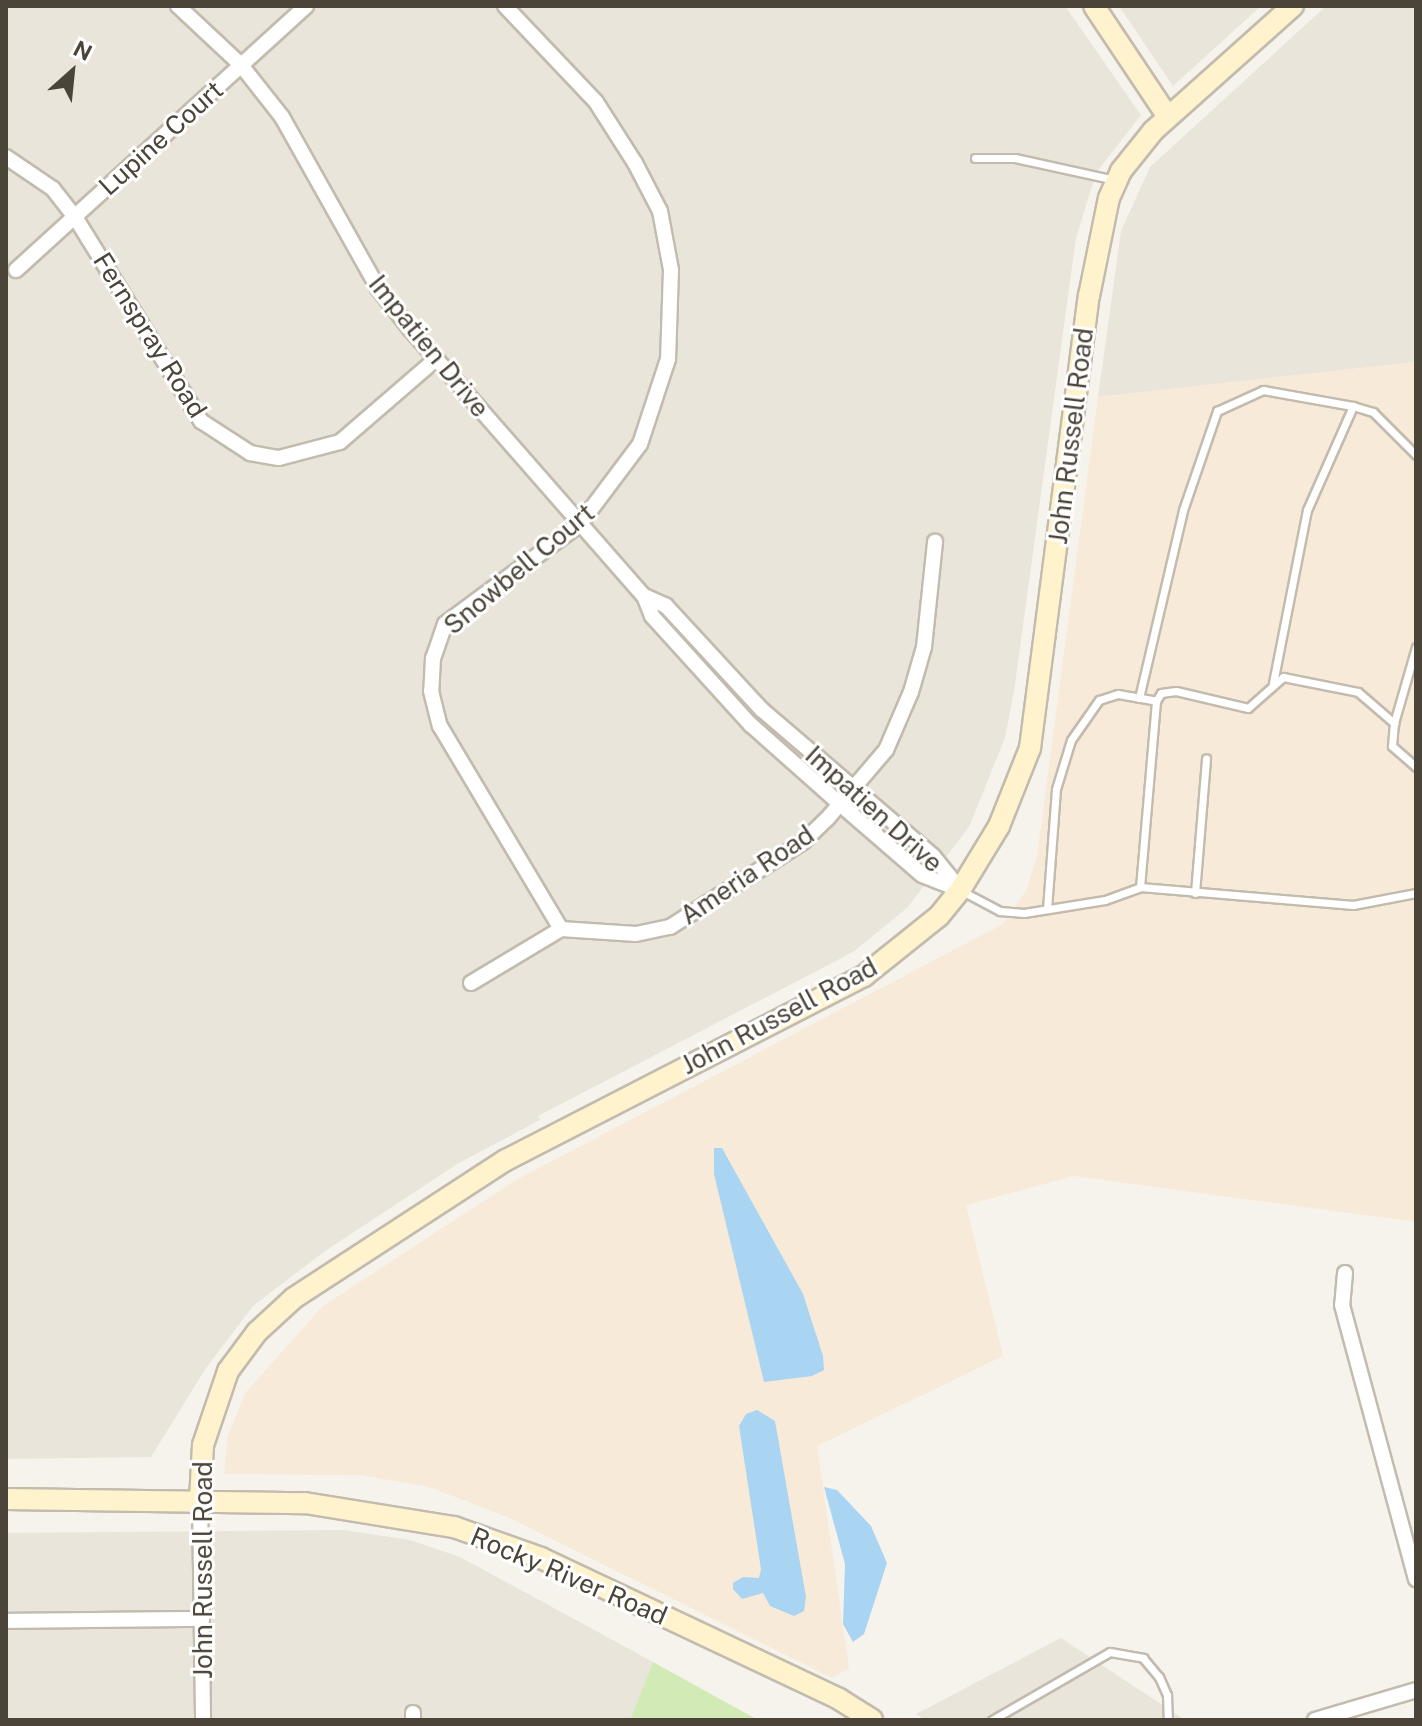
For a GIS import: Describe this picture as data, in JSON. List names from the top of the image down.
{
  "streets": {
    "street": [
      "Lupine Court",
      "Fernspray Road",
      "Impatien Drive",
      "John Russell Road",
      "Snowbell Court",
      "Ameria Road",
      "Rocky River Road"
    ]
  },
  "crossings": [
    ["Lupine Court", "Fernspray Road"],
    ["Lupine Court", "Impatien Drive"],
    ["Fernspray Road", "Impatien Drive"],
    ["Impatien Drive", "John Russell Road"],
    ["Impatien Drive", "Snowbell Court"],
    ["Impatien Drive", "Ameria Road"],
    ["John Russell Road", "Rocky River Road"],
    ["Snowbell Court", "Ameria Road"]
  ],
  "north": "top right"
}
